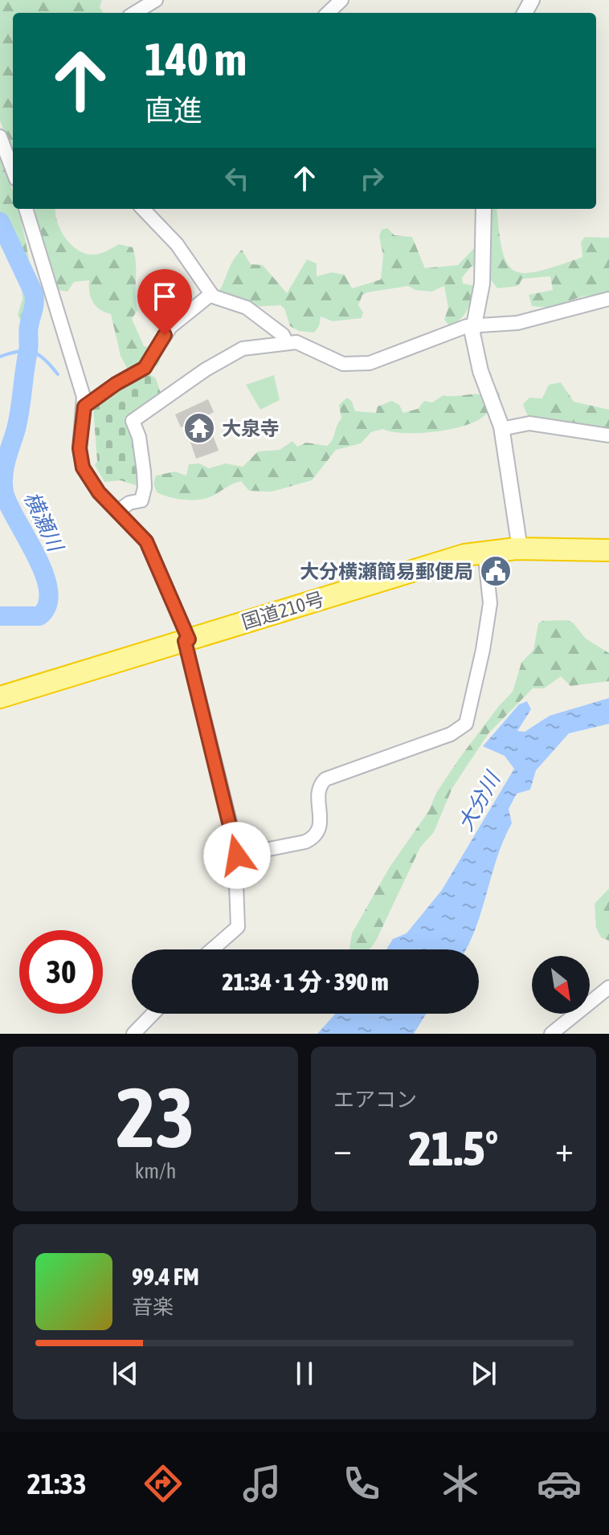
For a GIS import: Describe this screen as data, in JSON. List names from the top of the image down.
{
  "streets": {
    "highway": ["国道210号"]
  },
  "water": ["横瀬川", "大分川"],
  "places": {
    "temple": ["大泉寺"],
    "public building": ["大分横瀬簡易郵便局"]
  },
  "north": "bottom right",
  "page": {
    "turn": ["140 m", "直進"],
    "limit": "30",
    "trip": "21:34 · 1 分 · 390 m",
    "tile": [
      ["23", "km/h"],
      "エアコン"
    ],
    "heat": ["−", "21.5°", "+"],
    "song": ["99.4 FM", "音楽"],
    "tabs": "21:33"
  }
}
